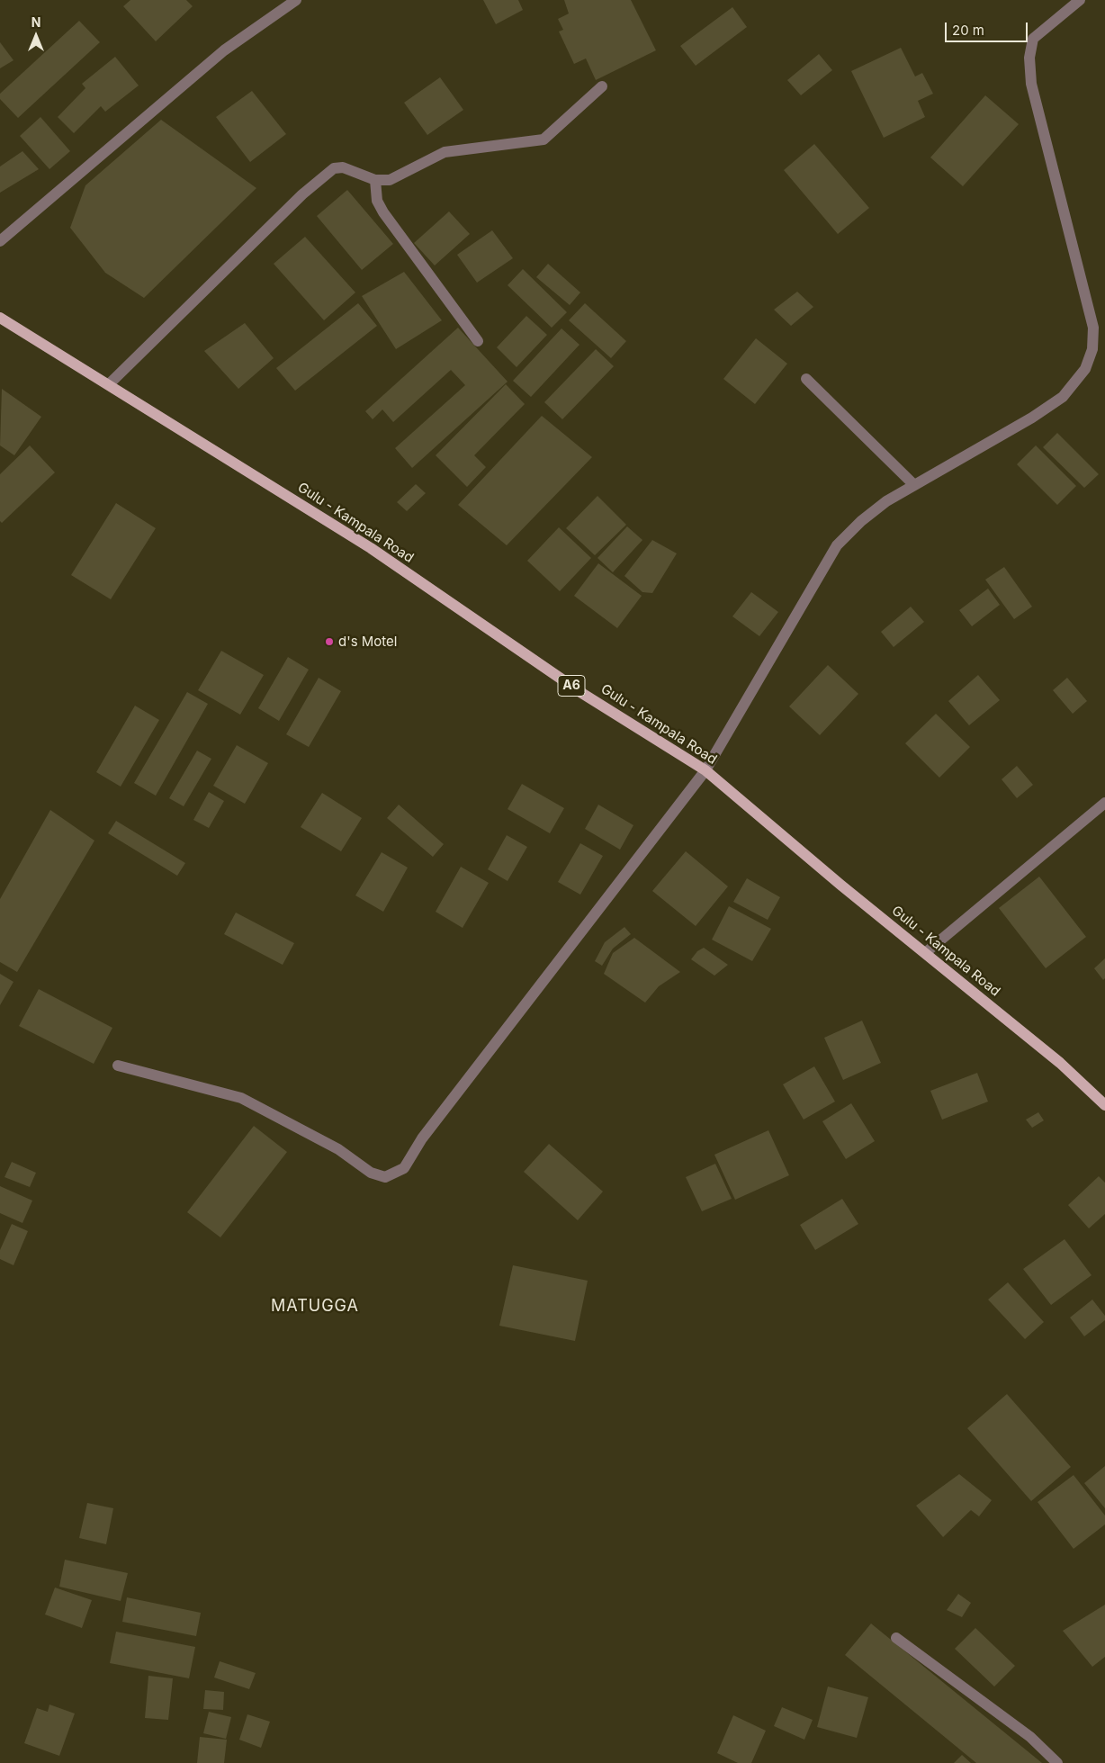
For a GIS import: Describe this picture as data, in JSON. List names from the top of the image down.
{
  "streets": {
    "main road": ["Gulu - Kampala Road", "A6"]
  },
  "districts": ["MATUGGA"],
  "places": ["d's Motel"],
  "scale_bar": "20 m",
  "north": "top"
}
